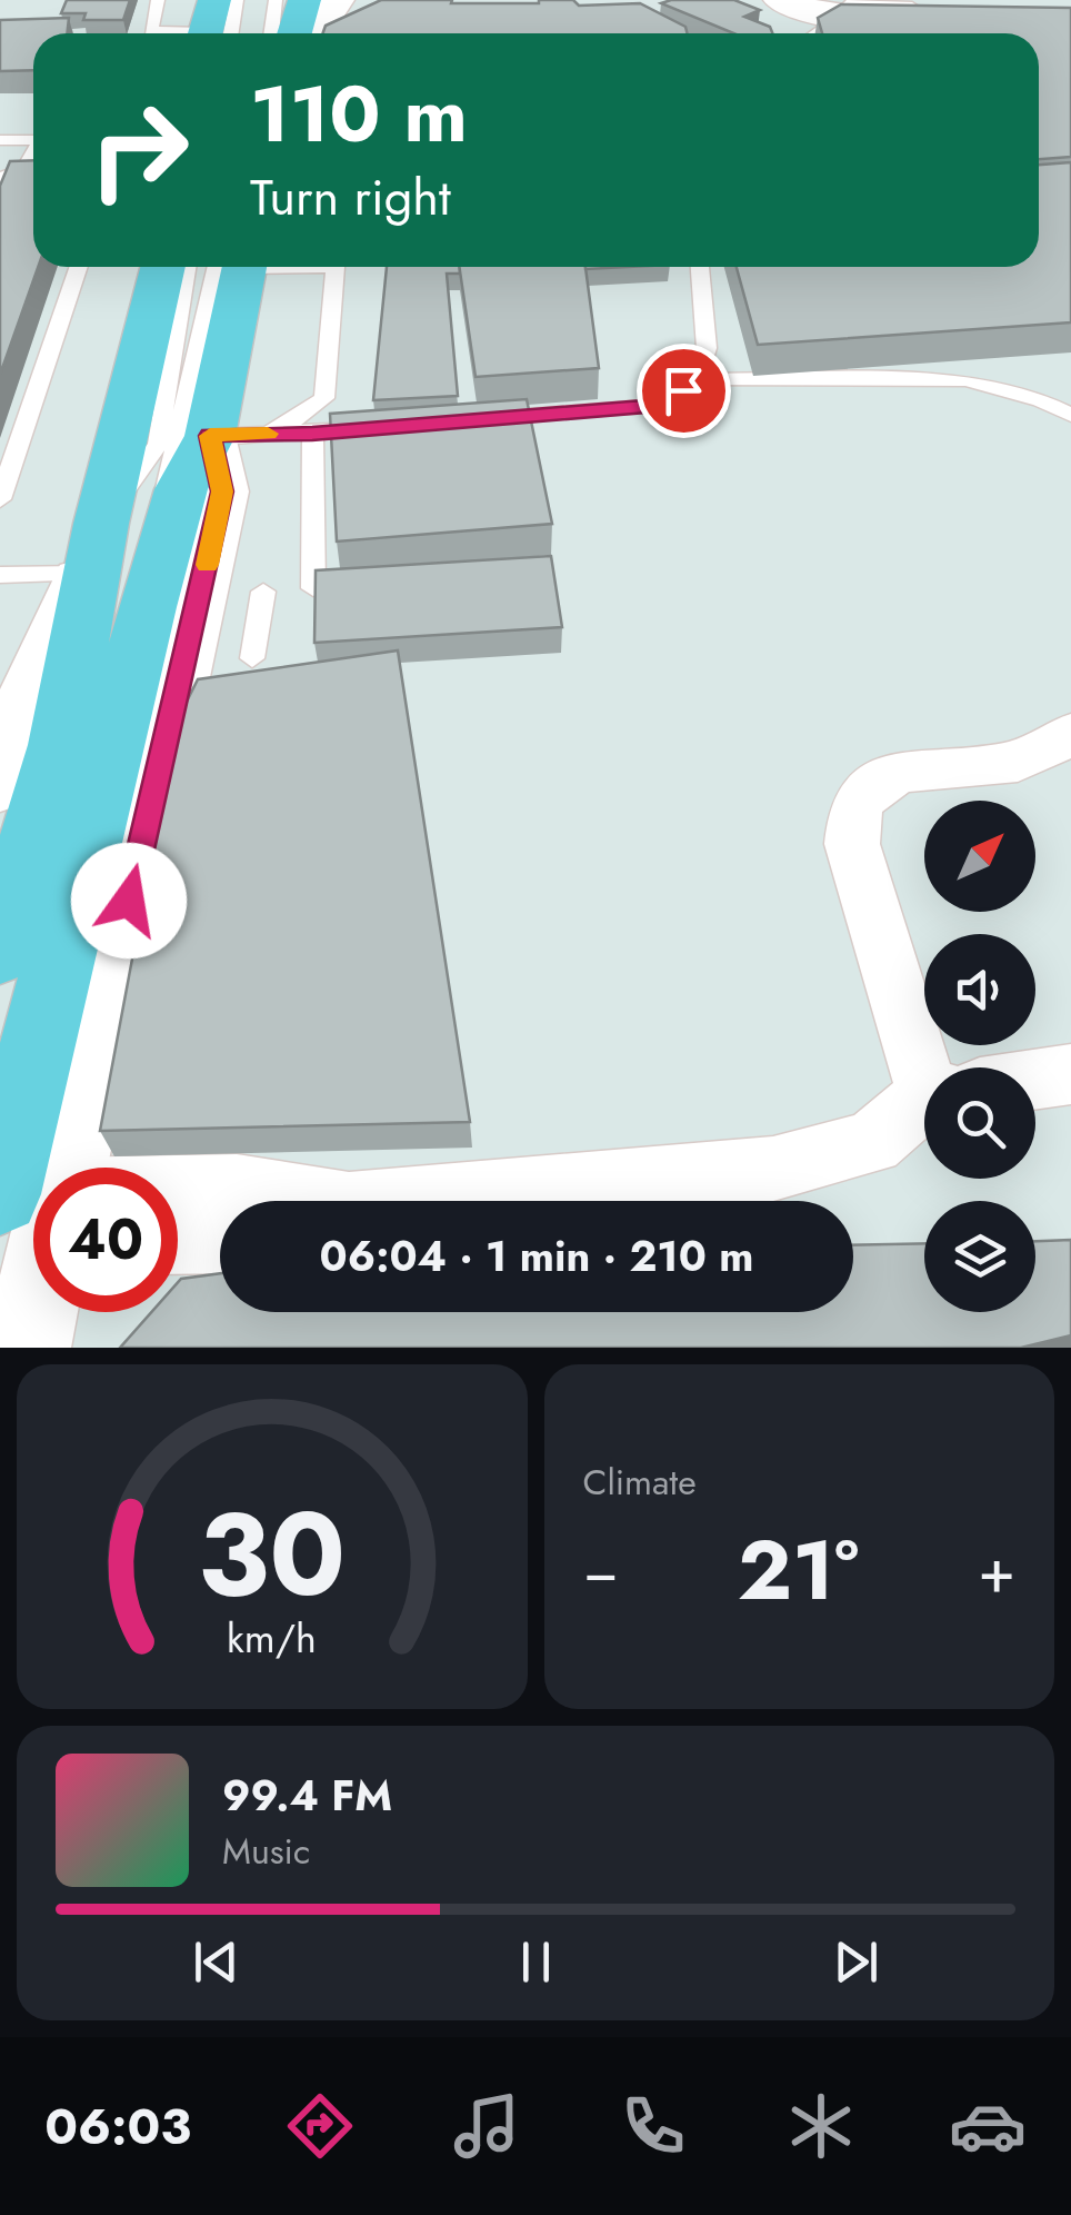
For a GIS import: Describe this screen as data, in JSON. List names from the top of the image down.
{
  "north": "top right",
  "page": {
    "turn": ["110 m", "Turn right"],
    "limit": "40",
    "trip": "06:04 · 1 min · 210 m",
    "tile": "Climate",
    "heat": ["−", "21°", "+"],
    "song": ["99.4 FM", "Music"],
    "tabs": "06:03",
    "gauge": ["30", "km/h"]
  }
}
